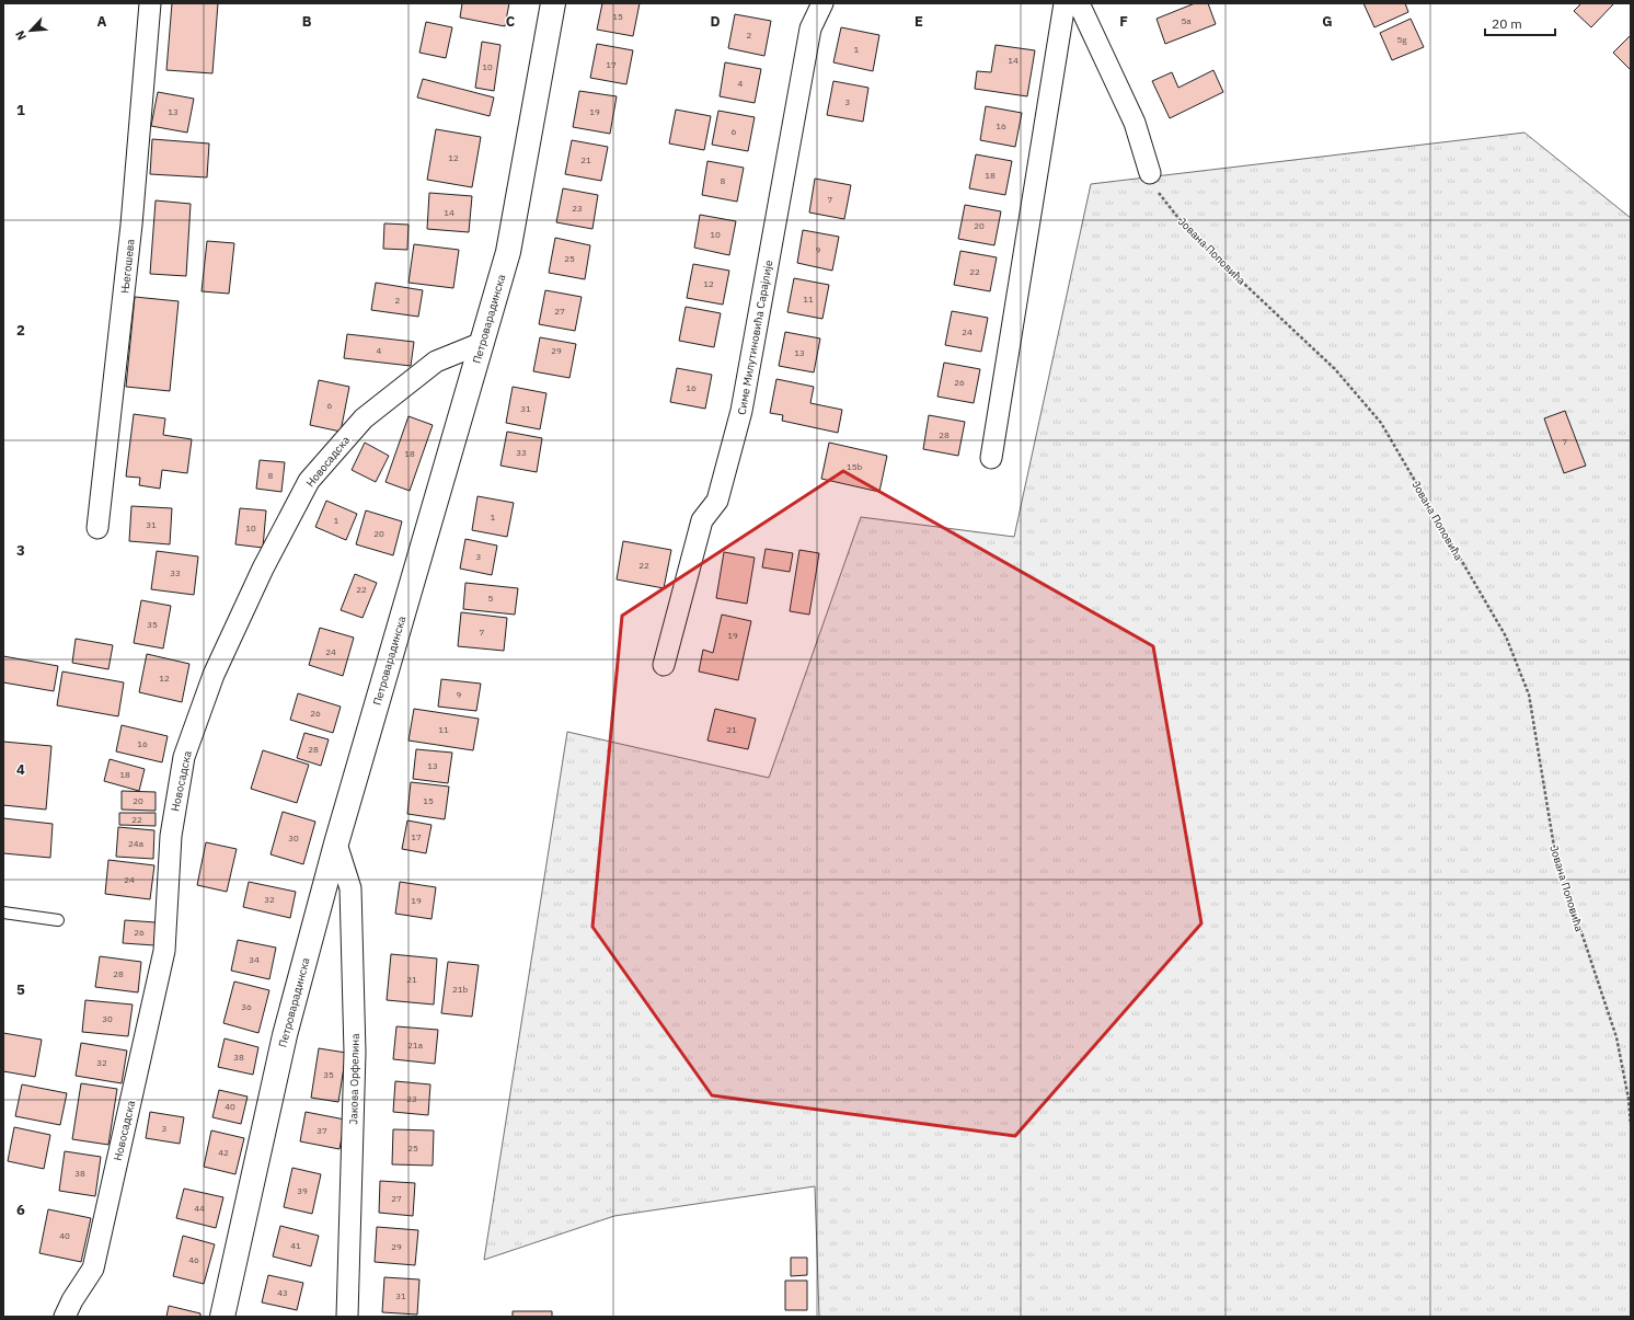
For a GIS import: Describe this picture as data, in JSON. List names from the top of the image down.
{
  "streets": {
    "street": [
      "Његошева",
      "Петроварадинска",
      "Симе Милутиновића Сарајлије",
      "Новосадска",
      "Јакова Орфелина"
    ],
    "path": ["Јована Поповића"]
  },
  "crossings": [
    ["Петроварадинска", "Новосадска"],
    ["Петроварадинска", "Јакова Орфелина"]
  ],
  "house_numbers": [
    "15",
    "5a",
    "2",
    "5g",
    "1",
    "14",
    "17",
    "10",
    "4",
    "3",
    "13",
    "19",
    "16",
    "6",
    "12",
    "21",
    "18",
    "8",
    "7",
    "23",
    "14",
    "20",
    "10",
    "9",
    "25",
    "22",
    "12",
    "11",
    "2",
    "27",
    "24",
    "4",
    "29",
    "13",
    "26",
    "16",
    "6",
    "31",
    "28",
    "7",
    "33",
    "18",
    "15b",
    "8",
    "1",
    "1",
    "31",
    "10",
    "20",
    "3",
    "22",
    "33",
    "22",
    "5",
    "35",
    "7",
    "19",
    "24",
    "12",
    "9",
    "26",
    "11",
    "21",
    "16",
    "28",
    "13",
    "18",
    "20",
    "15",
    "22",
    "17",
    "30",
    "24a",
    "24",
    "32",
    "19",
    "26",
    "34",
    "28",
    "21",
    "21b",
    "36",
    "30",
    "21a",
    "38",
    "32",
    "35",
    "23",
    "40",
    "3",
    "37",
    "25",
    "42",
    "38",
    "39",
    "27",
    "44",
    "40",
    "41",
    "29",
    "46",
    "43",
    "31"
  ],
  "scale_bar": "20 m",
  "north": "bottom left",
  "grid": {
    "columns": [
      "A",
      "B",
      "C",
      "D",
      "E",
      "F",
      "G"
    ],
    "rows": [
      "1",
      "2",
      "3",
      "4",
      "5",
      "6"
    ]
  }
}
